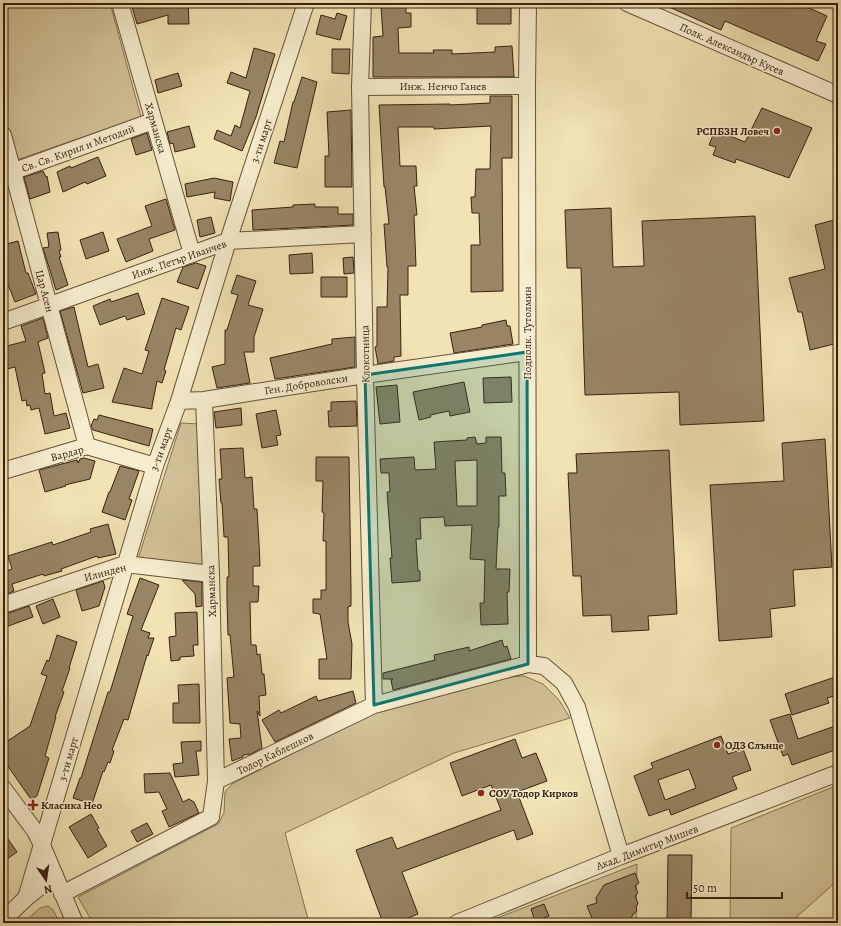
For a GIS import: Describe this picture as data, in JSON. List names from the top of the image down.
{
  "streets": {
    "street": [
      "Полк. Александър Кусев",
      "Инж. Ненчо Ганев",
      "Харманска",
      "3-ти март",
      "Св. Св. Кирил и Методий",
      "Инж. Петър Иванчев",
      "Цар Асен",
      "Подполк. Тутолмин",
      "Клокотница",
      "Ген. Доброволски",
      "Вардар",
      "Илинден",
      "Тодор Каблешков",
      "Акад. Димитър Мишев"
    ]
  },
  "crossings": [
    ["Инж. Ненчо Ганев", "Подполк. Тутолмин"],
    ["Инж. Ненчо Ганев", "Клокотница"],
    ["Харманска", "Св. Св. Кирил и Методий"],
    ["Харманска", "Инж. Петър Иванчев"],
    ["Харманска", "Ген. Доброволски"],
    ["Харманска", "Илинден"],
    ["Харманска", "Тодор Каблешков"],
    ["3-ти март", "Инж. Петър Иванчев"],
    ["3-ти март", "Ген. Доброволски"],
    ["3-ти март", "Вардар"],
    ["3-ти март", "Илинден"],
    ["Св. Св. Кирил и Методий", "Цар Асен"],
    ["Инж. Петър Иванчев", "Цар Асен"],
    ["Инж. Петър Иванчев", "Клокотница"],
    ["Цар Асен", "Вардар"],
    ["Подполк. Тутолмин", "Ген. Доброволски"],
    ["Подполк. Тутолмин", "Тодор Каблешков"],
    ["Клокотница", "Ген. Доброволски"],
    ["Клокотница", "Тодор Каблешков"]
  ],
  "places": {
    "other": ["РСПБЗН Ловеч", "ОДЗ Слънце", "СОУ Тодор Кирков"],
    "health": ["Класика Нео"]
  },
  "scale_bar": "50 m",
  "north": "bottom"
}
